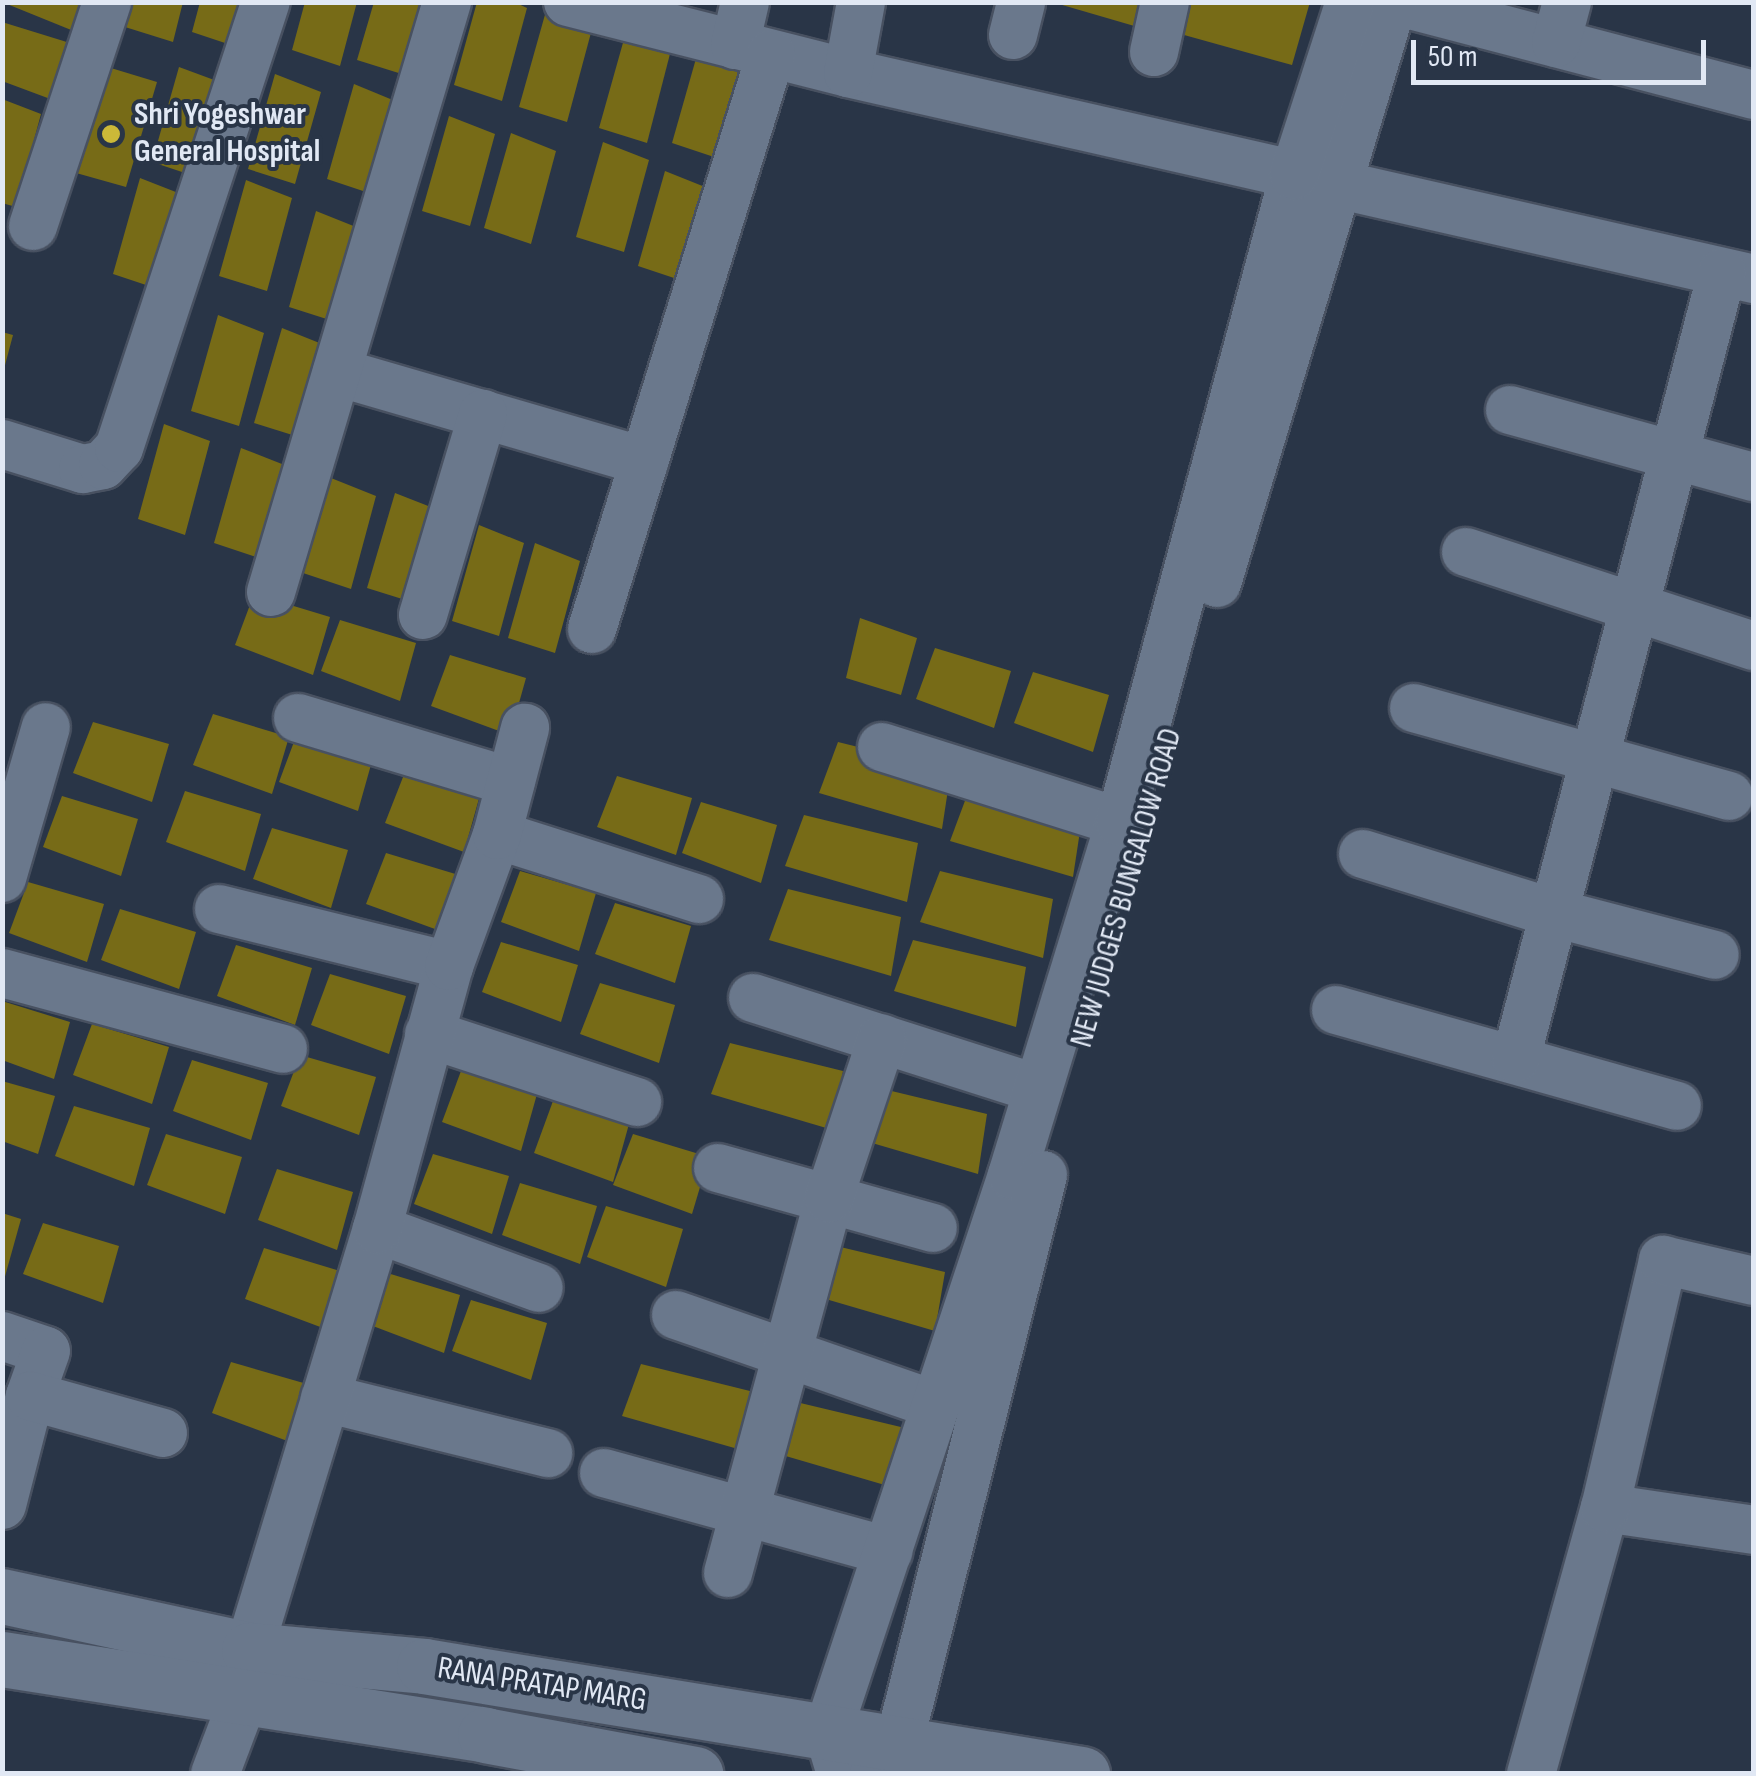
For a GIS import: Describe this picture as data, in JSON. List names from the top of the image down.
{
  "streets": {
    "main road": ["RANA PRATAP MARG"],
    "street": ["NEW JUDGES BUNGALOW ROAD"]
  },
  "crossings": [
    ["NEW JUDGES BUNGALOW ROAD", "RANA PRATAP MARG"]
  ],
  "places": ["Shri Yogeshwar General Hospital"],
  "scale_bar": "50 m"
}
